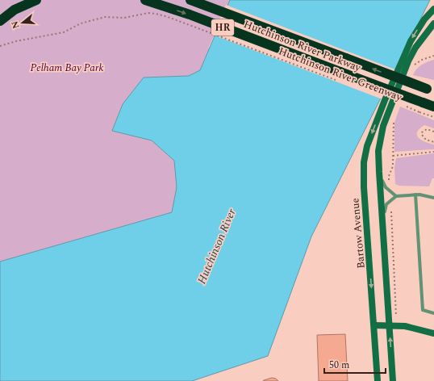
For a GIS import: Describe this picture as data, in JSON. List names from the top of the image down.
{
  "streets": {
    "highway": ["HR", "Hutchinson River Parkway"],
    "street": ["Bartow Avenue"],
    "path": ["Hutchinson River Greenway"]
  },
  "crossings": [
    ["Hutchinson River Parkway", "Hutchinson River Greenway"]
  ],
  "water": ["Hutchinson River"],
  "parks": ["Pelham Bay Park"],
  "scale_bar": "50 m",
  "north": "left"
}
